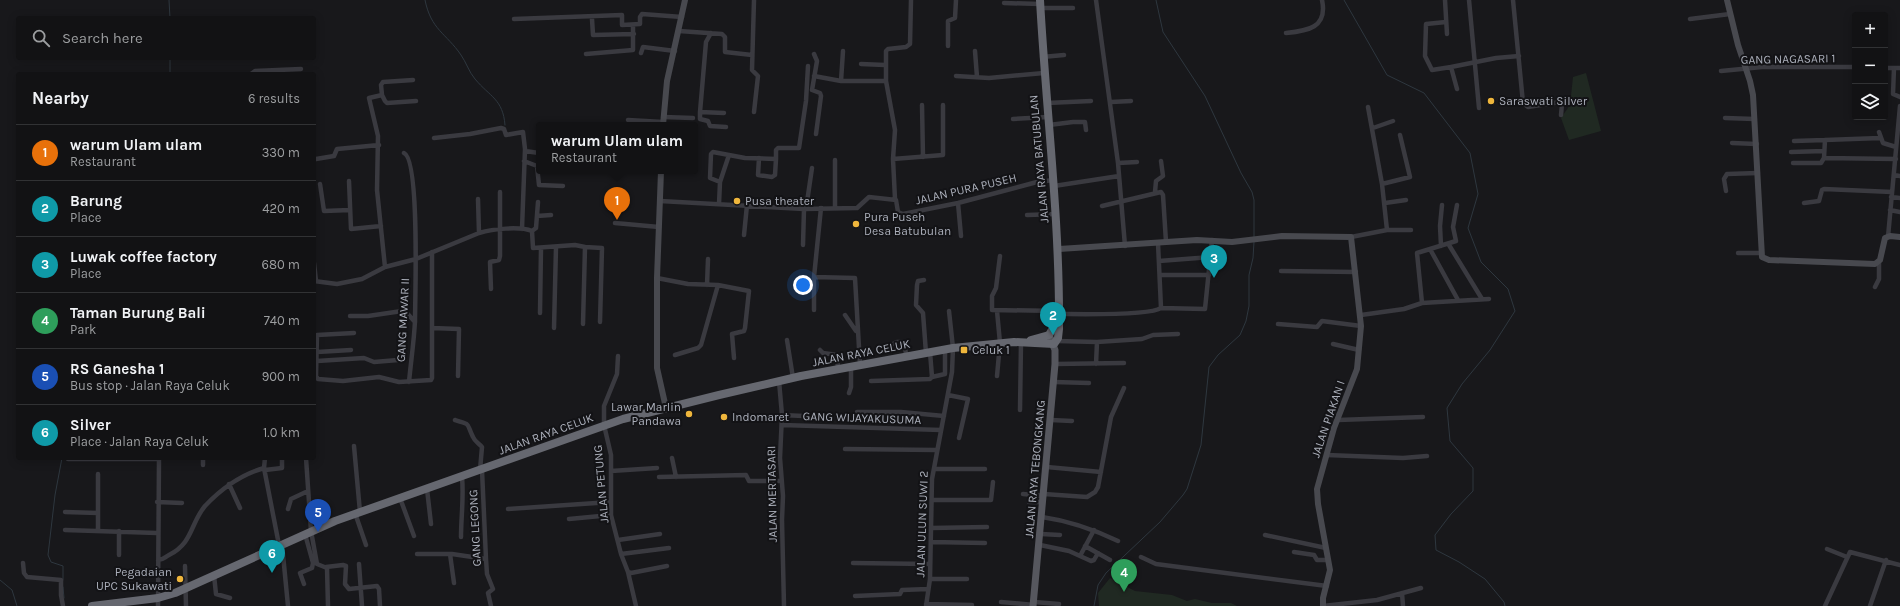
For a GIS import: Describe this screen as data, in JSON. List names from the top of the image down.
{
  "streets": {
    "highway": ["JALAN RAYA BATUBULAN", "JALAN RAYA CELUK"],
    "main road": ["JALAN RAYA TEBONGKANG"],
    "street": [
      "GANG NAGASARI 1",
      "JALAN PURA PUSEH",
      "GANG MAWAR II",
      "GANG WIJAYAKUSUMA",
      "JALAN PIAKAN I",
      "JALAN PETUNG",
      "JALAN MERTASARI",
      "JALAN ULUN SUWI 2",
      "GANG LEGONG"
    ]
  },
  "crossings": [
    ["JALAN RAYA BATUBULAN", "JALAN PURA PUSEH"],
    ["JALAN RAYA BATUBULAN", "JALAN RAYA CELUK"],
    ["JALAN RAYA BATUBULAN", "JALAN RAYA TEBONGKANG"],
    ["JALAN RAYA CELUK", "JALAN RAYA TEBONGKANG"],
    ["JALAN RAYA CELUK", "JALAN PETUNG"],
    ["JALAN RAYA CELUK", "JALAN MERTASARI"],
    ["JALAN RAYA CELUK", "JALAN ULUN SUWI 2"],
    ["JALAN RAYA CELUK", "GANG LEGONG"],
    ["GANG WIJAYAKUSUMA", "JALAN MERTASARI"],
    ["GANG WIJAYAKUSUMA", "JALAN ULUN SUWI 2"]
  ],
  "places": {
    "other": [
      "Saraswati Silver",
      "Pusa theater",
      "Pura Puseh Desa Batubulan",
      "Lawar Marlin Pandawa",
      "Indomaret",
      "Pegadaian UPC Sukawati"
    ],
    "transit": ["Celuk 1"]
  },
  "page": {
    "map_buttons": ["+", "−"],
    "search": "Search here",
    "heading": ["Nearby", "6 results"],
    "popup": ["warum Ulam ulam", "Restaurant"],
    "list": [
      {
        "mark": "1",
        "name": "warum Ulam ulam",
        "note": "Restaurant",
        "value": "330 m"
      },
      {
        "mark": "2",
        "name": "Barung",
        "note": "Place",
        "value": "420 m"
      },
      {
        "mark": "3",
        "name": "Luwak coffee factory",
        "note": "Place",
        "value": "680 m"
      },
      {
        "mark": "4",
        "name": "Taman Burung Bali",
        "note": "Park",
        "value": "740 m"
      },
      {
        "mark": "5",
        "name": "RS Ganesha 1",
        "note": "Bus stop · Jalan Raya Celuk",
        "value": "900 m"
      },
      {
        "mark": "6",
        "name": "Silver",
        "note": "Place · Jalan Raya Celuk",
        "value": "1.0 km"
      }
    ],
    "pins": [
      "1",
      "3",
      "2",
      "5",
      "6",
      "4"
    ]
  }
}
